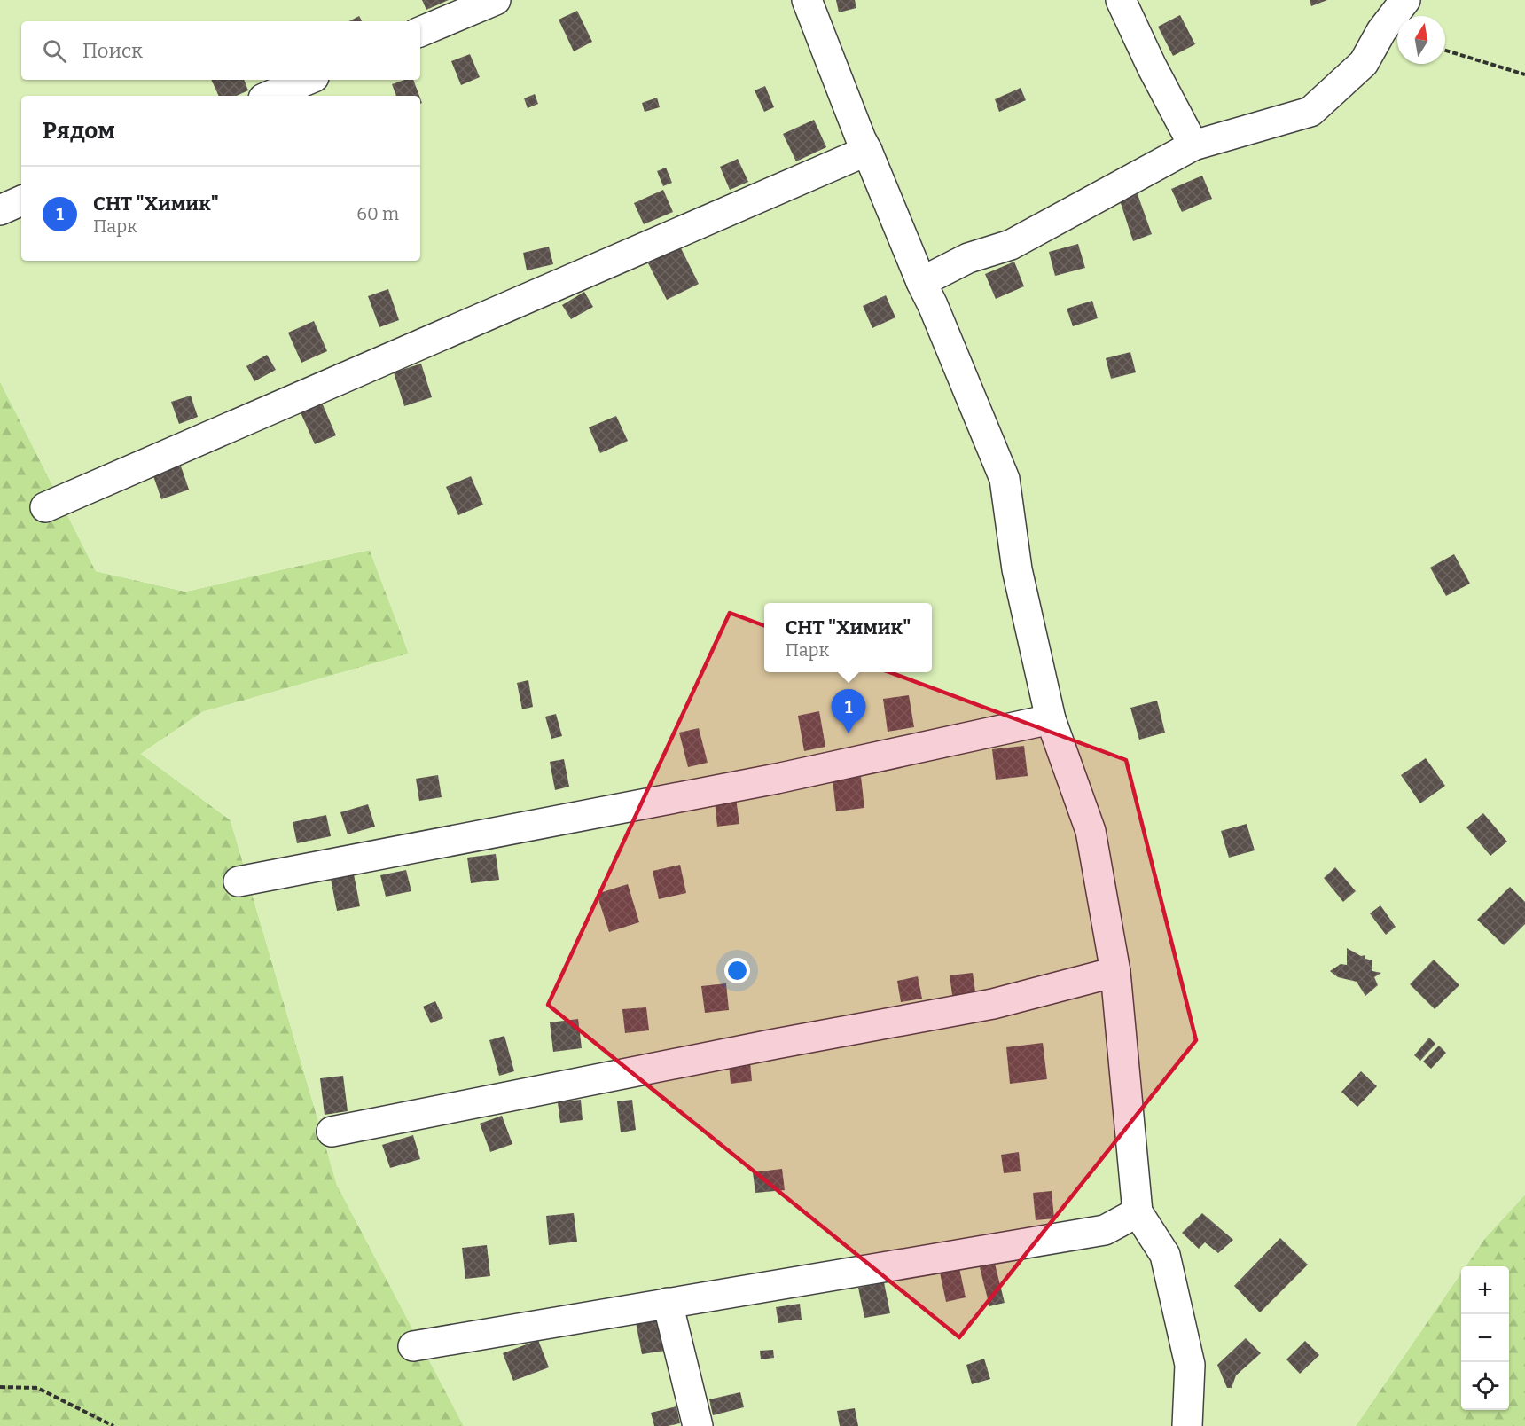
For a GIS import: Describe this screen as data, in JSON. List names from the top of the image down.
{
  "north": "top",
  "page": {
    "search": "Поиск",
    "heading": "Рядом",
    "list": [
      {
        "mark": "1",
        "name": "СНТ \"Химик\"",
        "note": "Парк",
        "value": "60 m"
      }
    ],
    "popup": ["СНТ \"Химик\"", "Парк"],
    "pins": "1",
    "map_buttons": ["+", "−"]
  }
}
